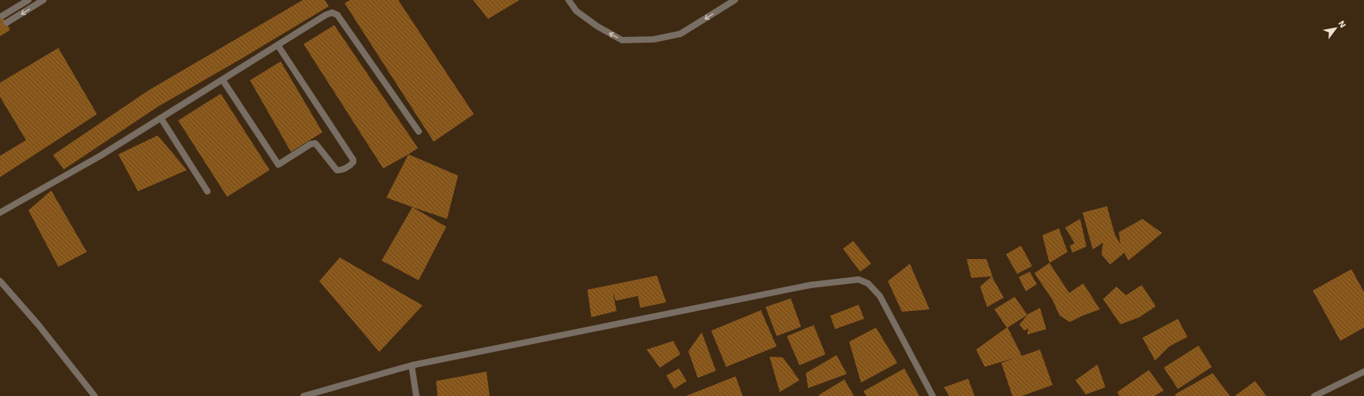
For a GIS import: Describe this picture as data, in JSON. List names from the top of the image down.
{
  "north": "top right"
}
